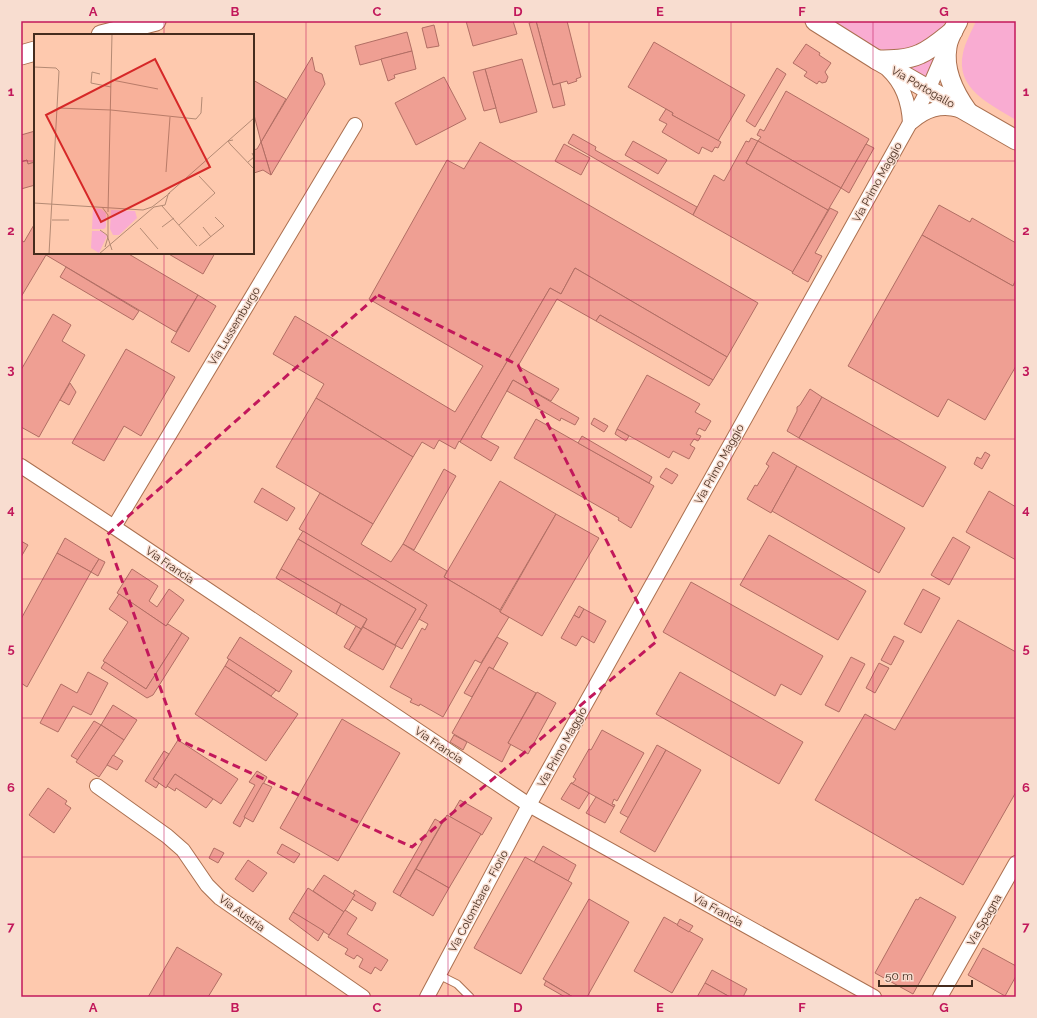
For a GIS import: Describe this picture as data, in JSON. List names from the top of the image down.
{
  "streets": {
    "main road": ["Via Portogallo"],
    "street": [
      "Via Primo Maggio",
      "Via Lussemburgo",
      "Via Francia",
      "Via Colombare - Fiorio",
      "Via Austria",
      "Via Spagna"
    ]
  },
  "crossings": [
    ["Via Portogallo", "Via Primo Maggio"],
    ["Via Primo Maggio", "Via Francia"],
    ["Via Primo Maggio", "Via Colombare - Fiorio"],
    ["Via Lussemburgo", "Via Francia"],
    ["Via Francia", "Via Colombare - Fiorio"]
  ],
  "scale_bar": "50 m",
  "grid": {
    "columns": [
      "A",
      "B",
      "C",
      "D",
      "E",
      "F",
      "G"
    ],
    "rows": [
      "1",
      "2",
      "3",
      "4",
      "5",
      "6",
      "7"
    ]
  }
}
